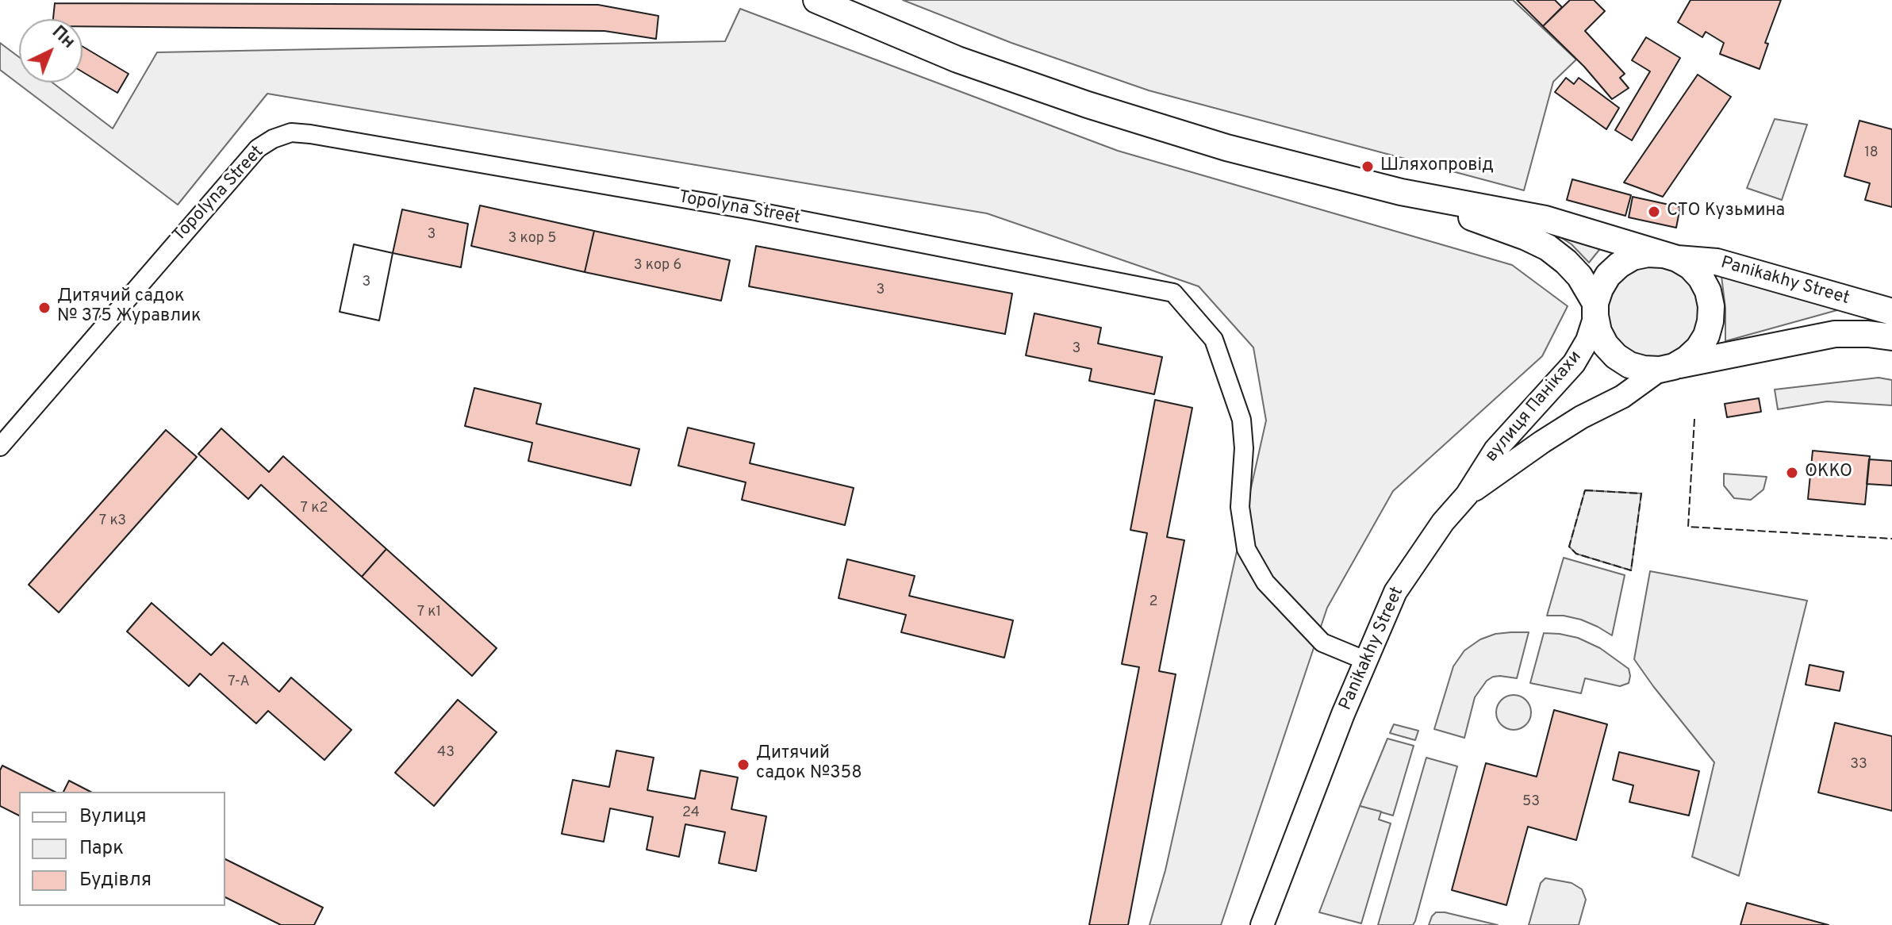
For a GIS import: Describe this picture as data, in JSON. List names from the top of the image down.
{
  "streets": {
    "main road": ["Panikakhy Street"],
    "street": ["Topolyna Street", "вулиця Панікахи"]
  },
  "crossings": [
    ["Topolyna Street", "Panikakhy Street"],
    ["Panikakhy Street", "вулиця Панікахи"]
  ],
  "places": [
    "Шляхопровід",
    "СТО Кузьмина",
    "Дитячий садок № 375 Журавлик",
    "OKKO",
    "Дитячий садок №358"
  ],
  "house_numbers": [
    "18",
    "3",
    "3 кор 5",
    "3 кор 6",
    "3",
    "3",
    "3",
    "7 к2",
    "7 к3",
    "2",
    "7 к1",
    "7-А",
    "43",
    "33",
    "53",
    "24"
  ],
  "legend": ["Вулиця", "Парк", "Будівля"],
  "north": "top right"
}
